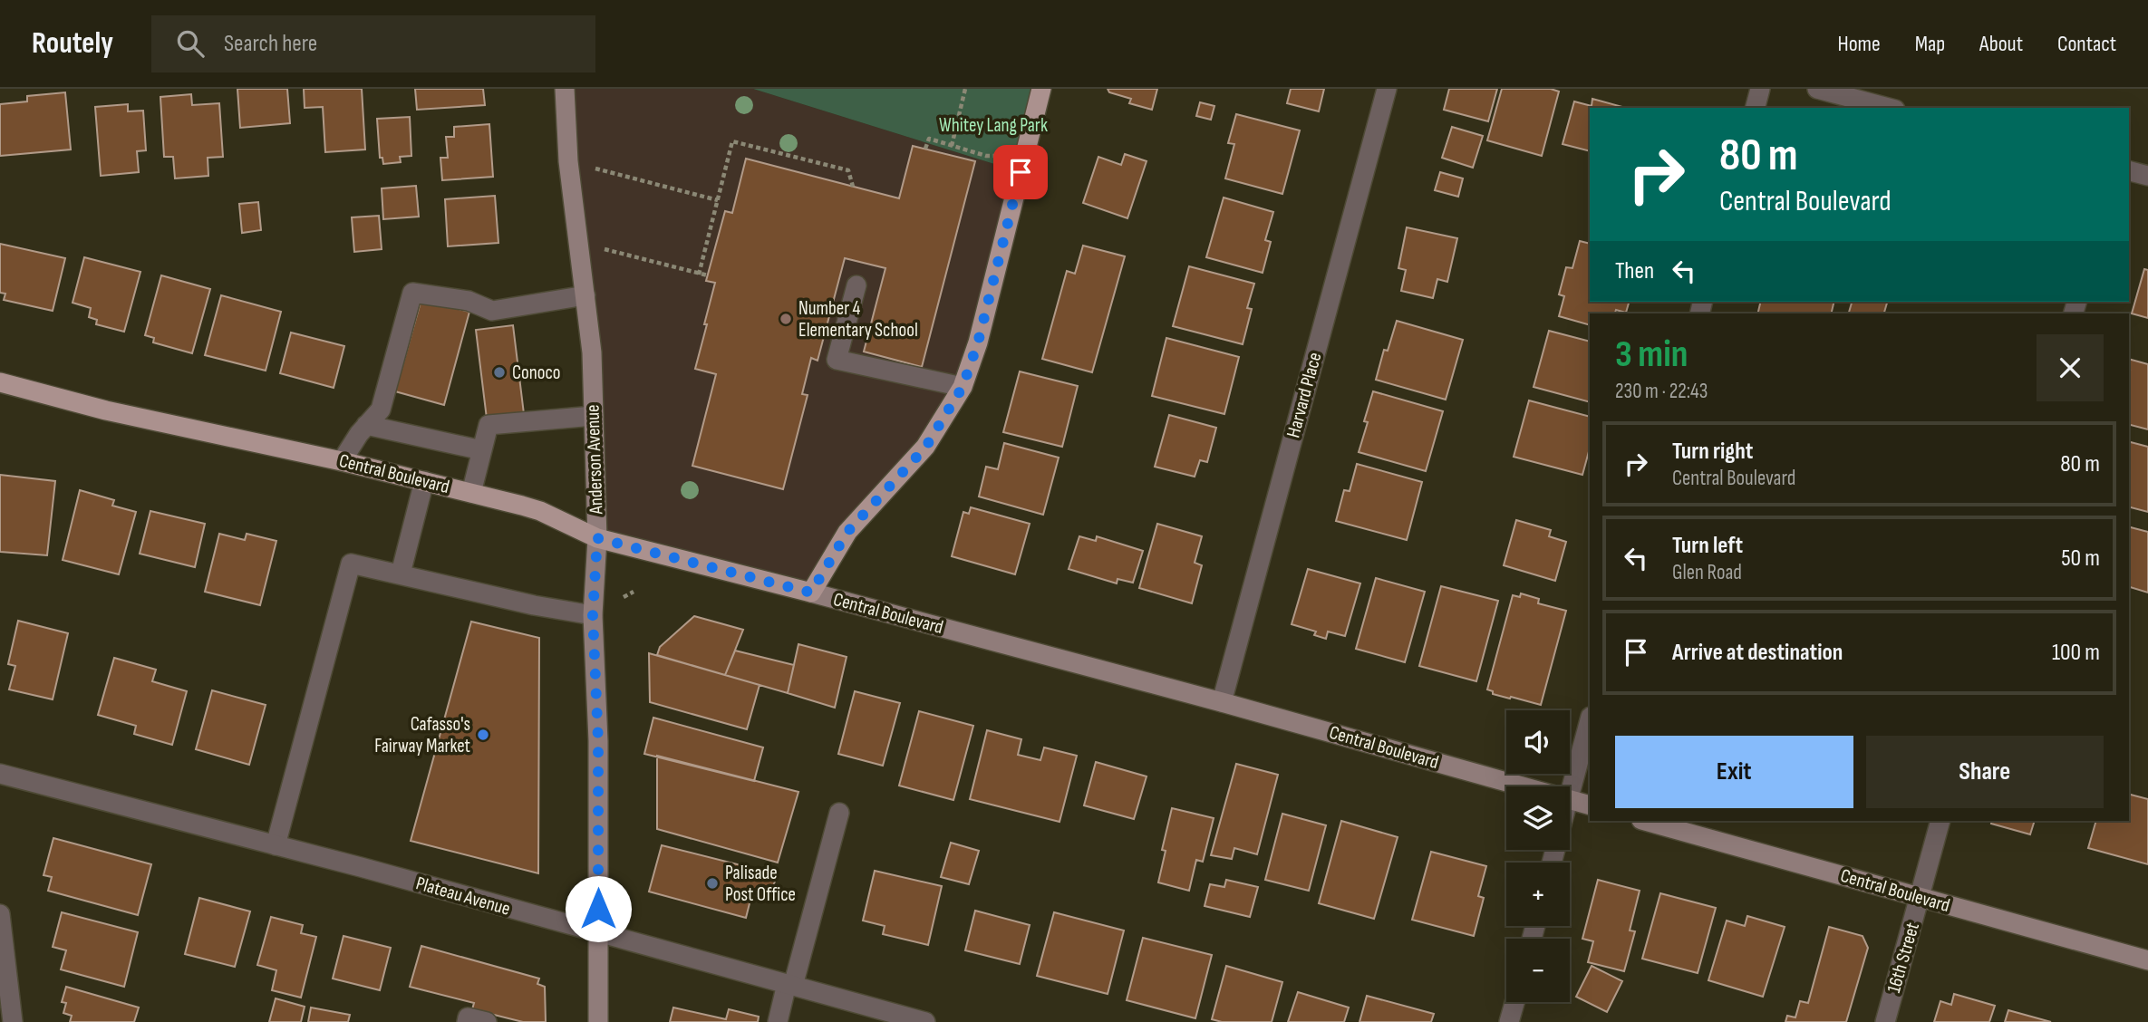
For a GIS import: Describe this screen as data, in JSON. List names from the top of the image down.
{
  "streets": {
    "main road": ["Anderson Avenue", "Central Boulevard"],
    "street": ["Harvard Place", "Plateau Avenue", "16th Street"]
  },
  "crossings": [
    ["Harvard Place", "Central Boulevard"],
    ["Anderson Avenue", "Central Boulevard"],
    ["Anderson Avenue", "Plateau Avenue"],
    ["Central Boulevard", "16th Street"]
  ],
  "parks": ["Whitey Lang Park"],
  "places": [
    "Number 4 Elementary School",
    "Conoco",
    "Cafasso's Fairway Market",
    "Palisade Post Office"
  ],
  "page": {
    "header": "Routely",
    "search": "Search here",
    "nav": [
      "Home",
      "Map",
      "About",
      "Contact"
    ],
    "turn": ["80 m", "Central Boulevard"],
    "then": "Then",
    "heading": ["3 min", "230 m · 22:43"],
    "list": [
      {
        "name": "Turn right",
        "note": "Central Boulevard",
        "value": "80 m"
      },
      {
        "name": "Turn left",
        "note": "Glen Road",
        "value": "50 m"
      },
      {
        "name": "Arrive at destination",
        "value": "100 m"
      }
    ],
    "map_buttons": ["+", "−"],
    "buttons": ["Exit", "Share"]
  }
}
